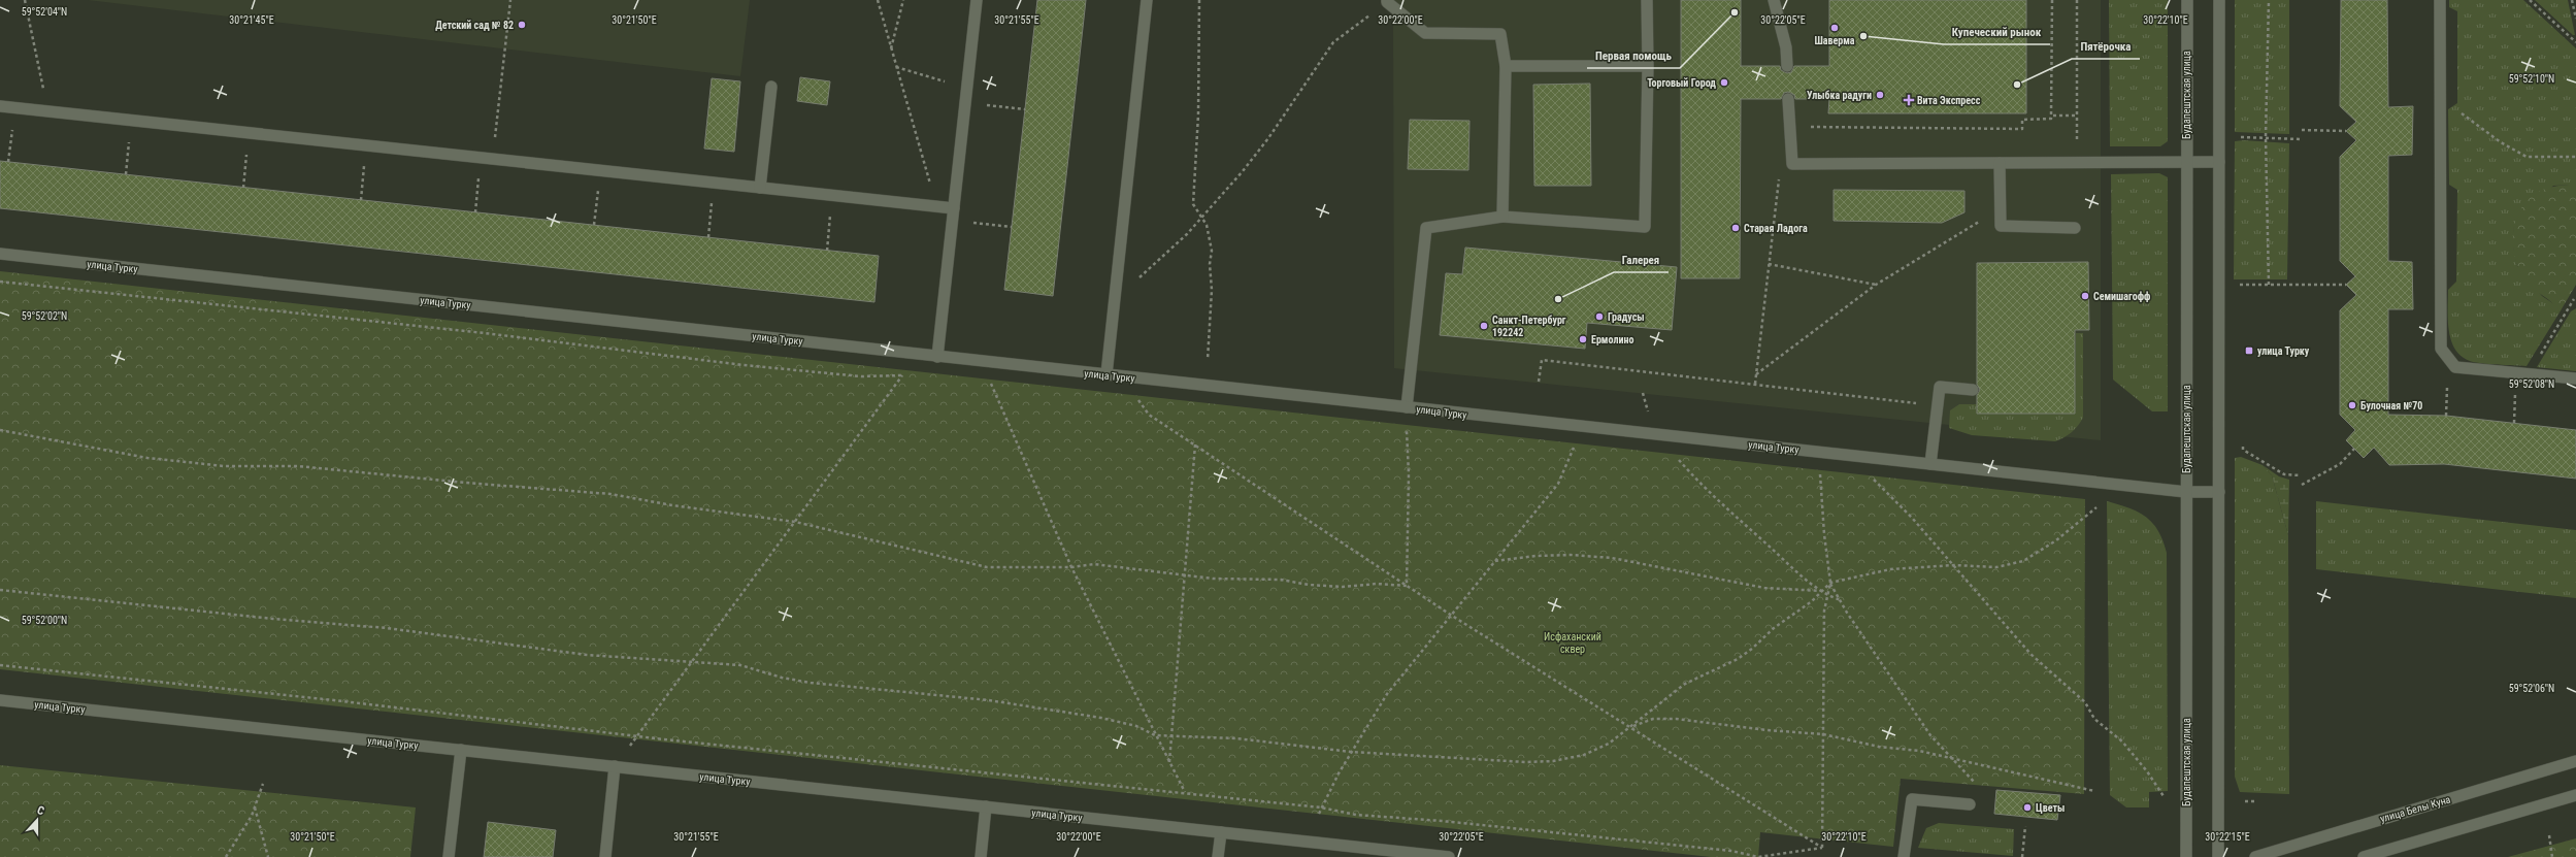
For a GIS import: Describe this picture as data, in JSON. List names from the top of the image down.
{
  "streets": {
    "street": ["Будапештская улица", "улица Турку", "улица Белы Куна"]
  },
  "crossings": [
    ["Будапештская улица", "улица Турку"]
  ],
  "parks": ["Исфаханский сквер"],
  "places": {
    "other": [
      "Первая помощь",
      "Детский сад № 82",
      "Шаверма",
      "Купеческий рынок",
      "Торговый Город",
      "Пятёрочка",
      "Улыбка радуги",
      "Старая Ладога",
      "Семишагофф",
      "Галерея",
      "Градусы",
      "Санкт-Петербург 192242",
      "Ермолино",
      "Булочная №70",
      "Цветы"
    ],
    "health": ["Вита Экспресс"],
    "transit": ["улица Турку"]
  },
  "north": "top",
  "coordinates": [
    "59°52'04\"N",
    "30°21'45\"E",
    "30°21'50\"E",
    "30°21'55\"E",
    "30°22'00\"E",
    "30°22'05\"E",
    "30°22'10\"E",
    "59°52'10\"N",
    "59°52'02\"N",
    "59°52'08\"N",
    "59°52'00\"N",
    "59°52'06\"N",
    "30°22'15\"E"
  ]
}
